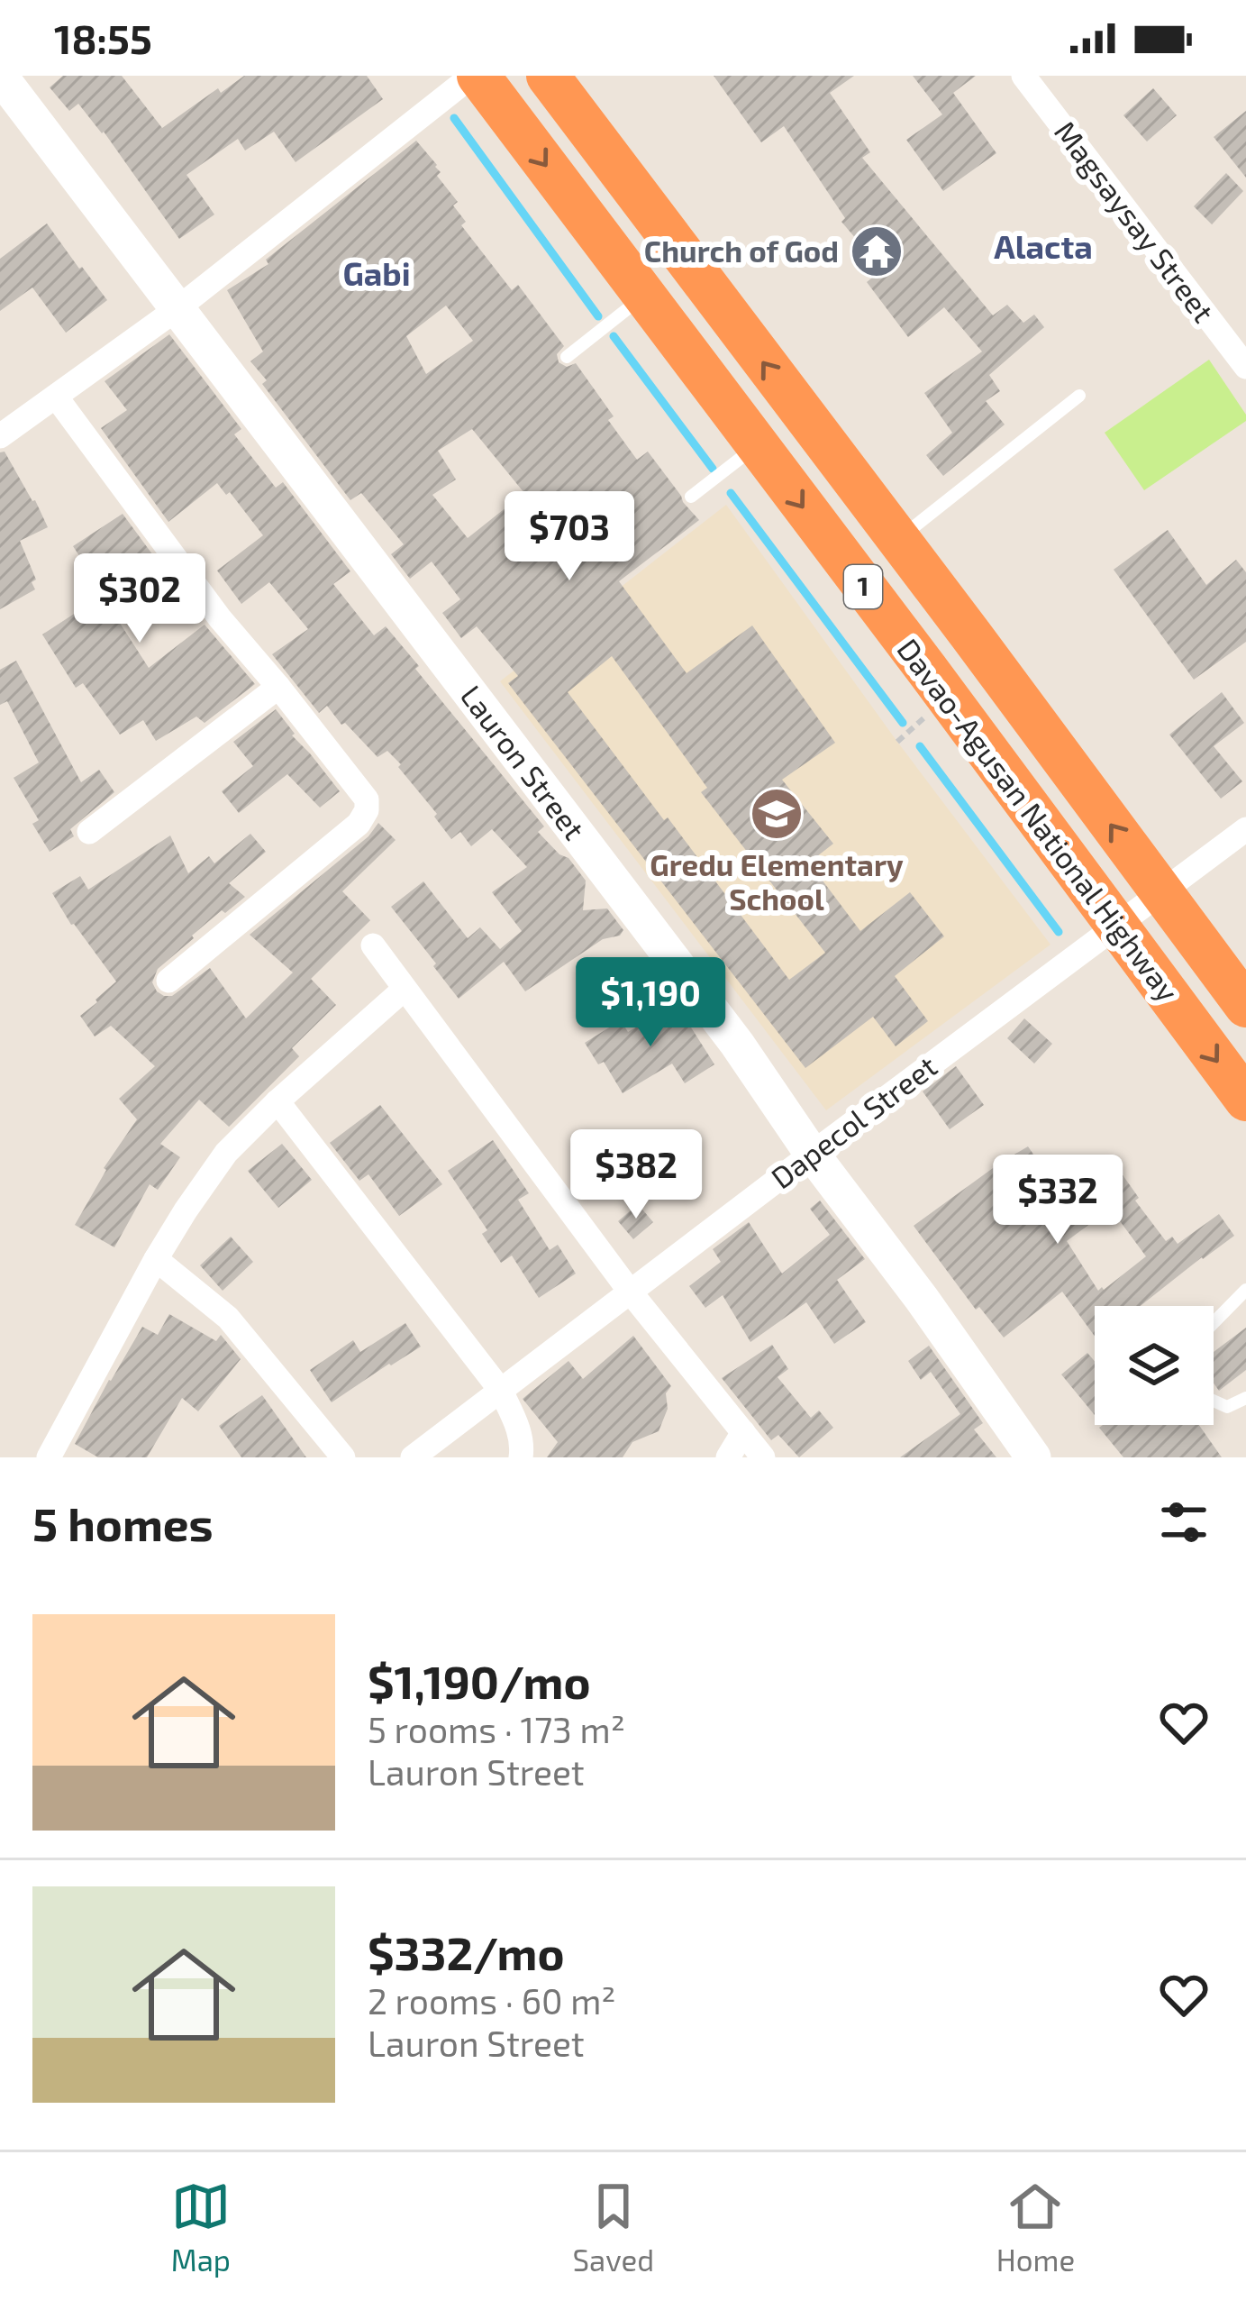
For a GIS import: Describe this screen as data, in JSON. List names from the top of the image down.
{
  "streets": {
    "highway": ["1", "Davao-Agusan National Highway"],
    "street": ["Magsaysay Street", "Lauron Street", "Dapecol Street"]
  },
  "crossings": [
    ["Lauron Street", "Dapecol Street"],
    ["Davao-Agusan National Highway", "Dapecol Street"]
  ],
  "districts": ["Alacta", "Gabi"],
  "places": {
    "temple": ["Church of God"],
    "school or university": ["Gredu Elementary School"]
  },
  "page": {
    "status": "18:55",
    "price": [
      "$703",
      "$302",
      "$1,190",
      "$382",
      "$332"
    ],
    "heading": "5 homes",
    "list": [
      {
        "name": "$1,190/mo",
        "note": "5 rooms · 173 m² · Lauron Street"
      },
      {
        "name": "$332/mo",
        "note": "2 rooms · 60 m² · Lauron Street"
      }
    ],
    "tabs": ["Map", "Saved", "Home"]
  }
}
